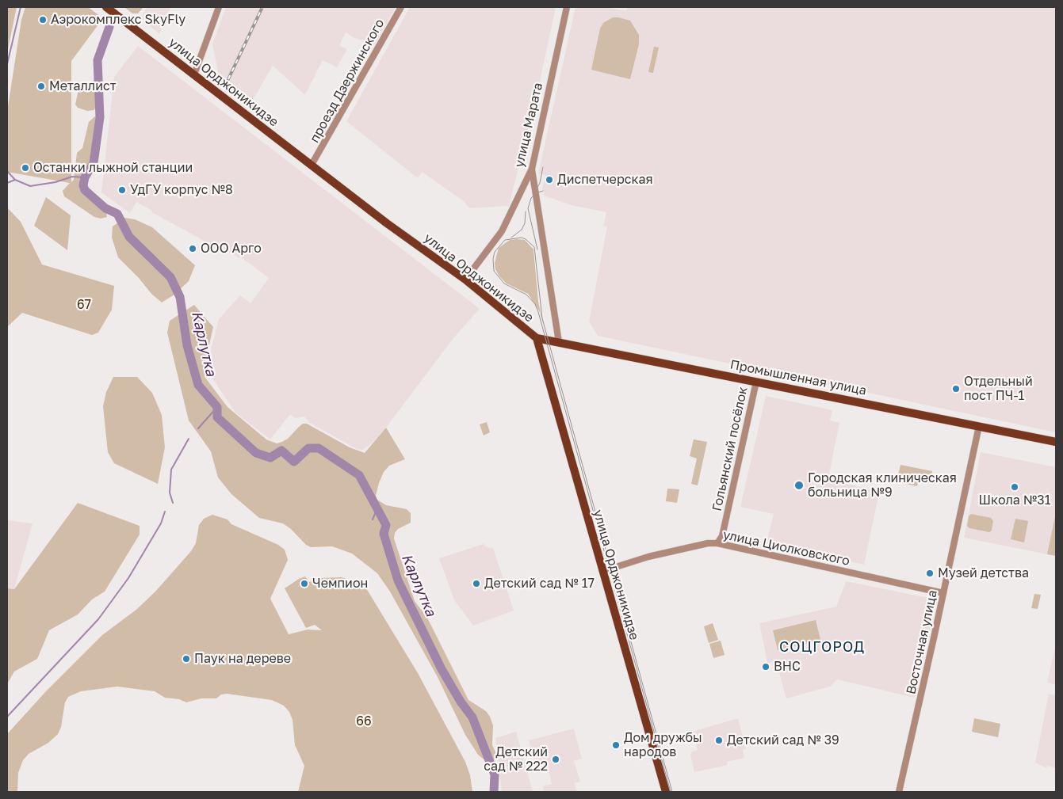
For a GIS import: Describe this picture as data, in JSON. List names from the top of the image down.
{
  "streets": {
    "main road": ["улица Орджоникидзе", "Промышленная улица"],
    "street": [
      "проезд Дзержинского",
      "улица Марата",
      "Гольянский посёлок",
      "улица Циолковского",
      "Восточная улица"
    ]
  },
  "crossings": [
    ["проезд Дзержинского", "улица Орджоникидзе"],
    ["улица Орджоникидзе", "улица Марата"],
    ["улица Орджоникидзе", "Промышленная улица"],
    ["улица Орджоникидзе", "улица Циолковского"],
    ["Промышленная улица", "Гольянский посёлок"],
    ["Промышленная улица", "Восточная улица"],
    ["Гольянский посёлок", "улица Циолковского"],
    ["улица Циолковского", "Восточная улица"]
  ],
  "districts": ["СОЦГОРОД"],
  "water": ["Карлутка"],
  "parks": ["67", "66"],
  "places": [
    "Аэрокомплекс SkyFly",
    "Металлист",
    "Останки лыжной станции",
    "Диспетчерская",
    "УдГУ корпус №8",
    "ООО Арго",
    "Отдельный пост ПЧ-1",
    "Городская клиническая больница №9",
    "Школа №31",
    "Музей детства",
    "Чемпион",
    "Детский сад № 17",
    "Паук на дереве",
    "ВНС",
    "Детский сад № 39",
    "Дом дружбы народов",
    "Детский сад № 222"
  ]
}
